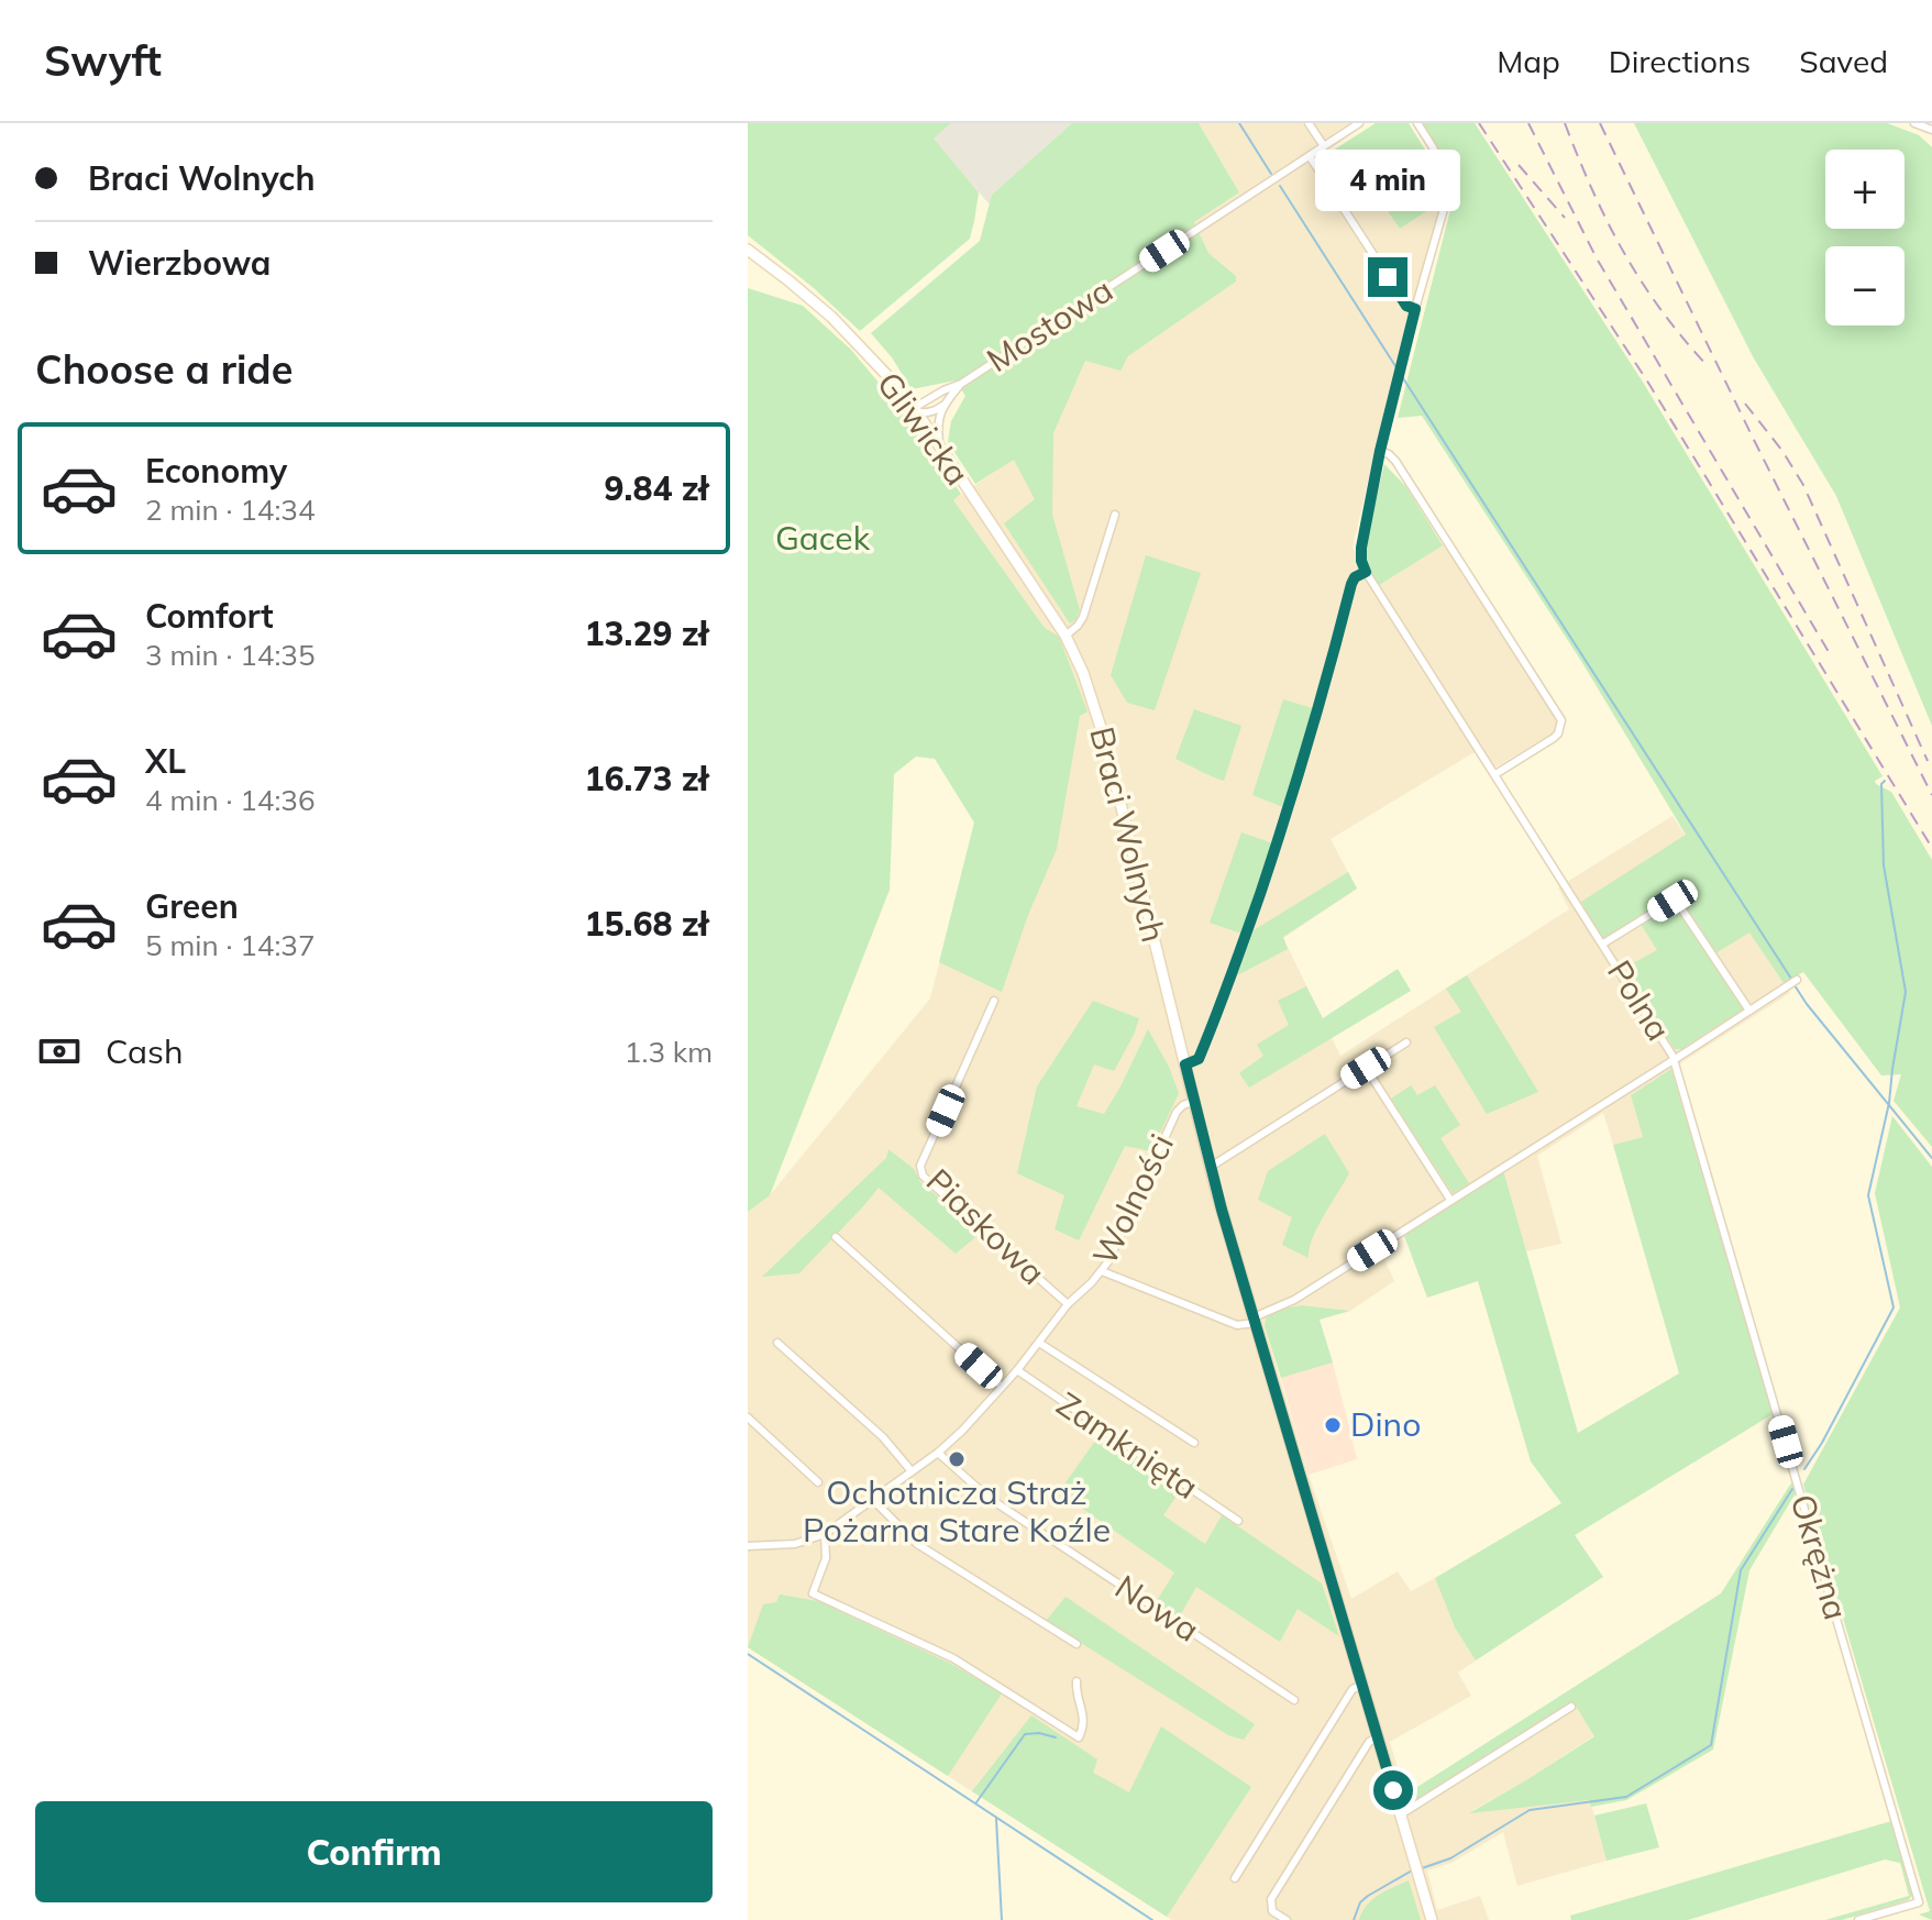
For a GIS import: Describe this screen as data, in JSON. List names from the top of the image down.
{
  "streets": {
    "main road": ["Gliwicka", "Braci Wolnych"],
    "street": [
      "Mostowa",
      "Polna",
      "Wolności",
      "Piaskowa",
      "Zamknięta",
      "Okrężna",
      "Nowa"
    ]
  },
  "crossings": [
    ["Mostowa", "Gliwicka"],
    ["Gliwicka", "Braci Wolnych"],
    ["Braci Wolnych", "Polna"],
    ["Braci Wolnych", "Wolności"],
    ["Polna", "Okrężna"],
    ["Wolności", "Piaskowa"],
    ["Wolności", "Zamknięta"],
    ["Wolności", "Nowa"]
  ],
  "parks": ["Gacek"],
  "places": ["Dino", "Ochotnicza Straż Pożarna Stare Koźle"],
  "page": {
    "header": "Swyft",
    "nav": ["Map", "Directions", "Saved"],
    "banner": ["Braci Wolnych", "Wierzbowa"],
    "map_buttons": ["+", "−"],
    "bubble": "4 min",
    "heading": "Choose a ride",
    "list": [
      {
        "name": "Economy",
        "note": "2 min · 14:34",
        "value": "9.84 zł"
      },
      {
        "name": "Comfort",
        "note": "3 min · 14:35",
        "value": "13.29 zł"
      },
      {
        "name": "XL",
        "note": "4 min · 14:36",
        "value": "16.73 zł"
      },
      {
        "name": "Green",
        "note": "5 min · 14:37",
        "value": "15.68 zł"
      }
    ],
    "pay": ["Cash", "1.3 km"],
    "buttons": "Confirm"
  }
}
